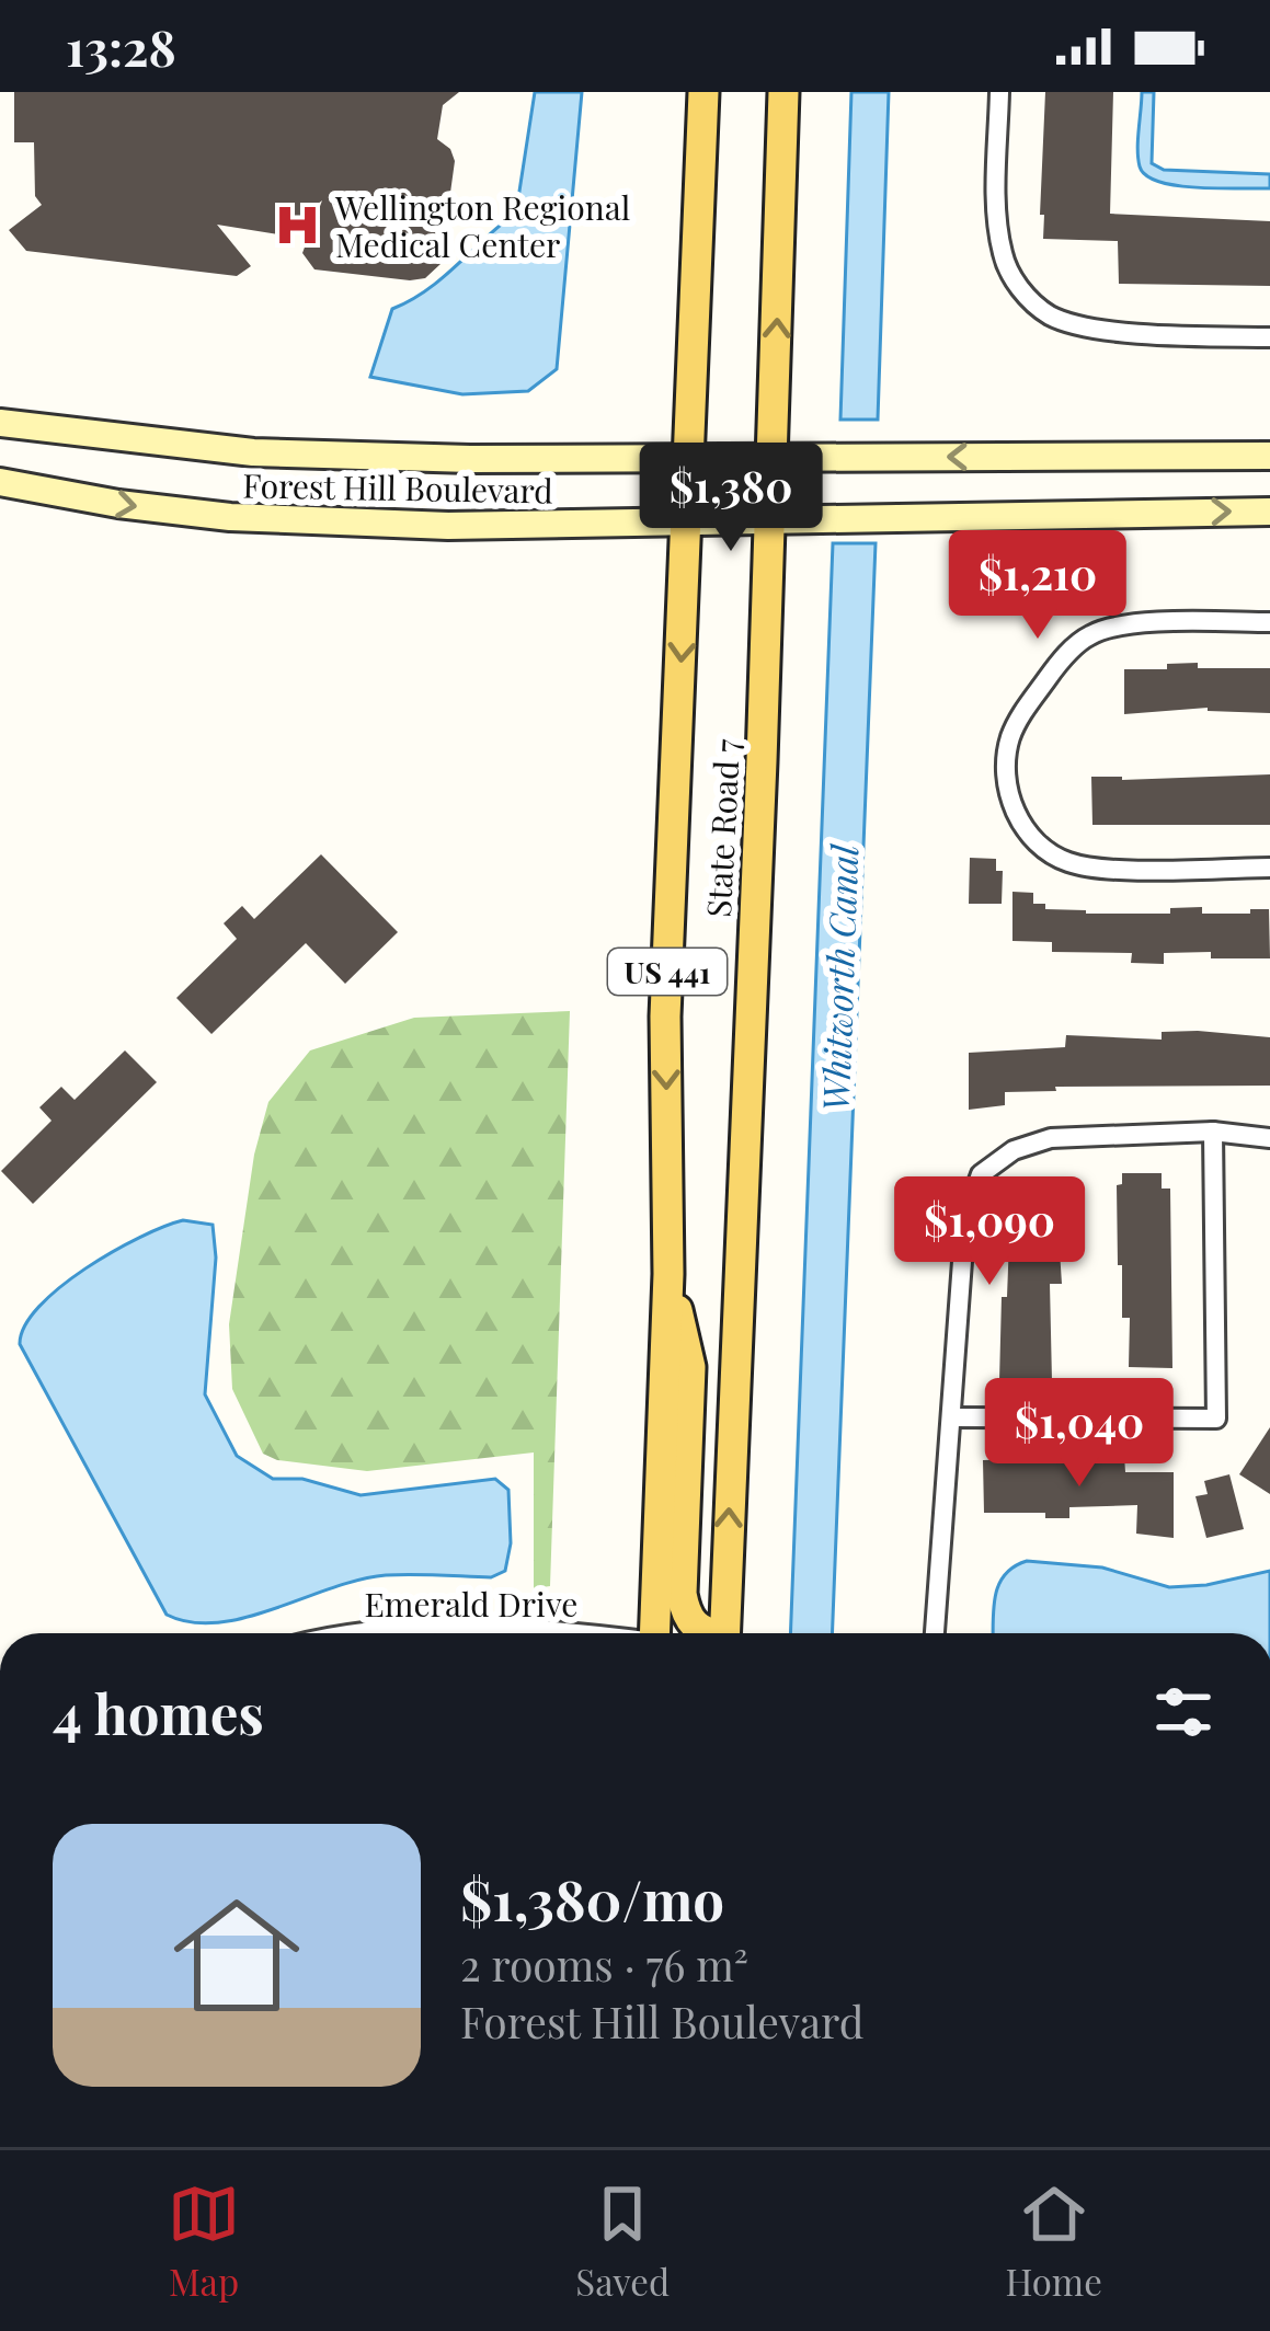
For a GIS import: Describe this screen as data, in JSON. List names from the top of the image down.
{
  "streets": {
    "main road": ["Forest Hill Boulevard", "State Road 7", "US 441"],
    "street": ["Emerald Drive"]
  },
  "crossings": [
    ["Forest Hill Boulevard", "State Road 7"]
  ],
  "water": ["Whitworth Canal"],
  "places": {
    "hospital": ["Wellington Regional Medical Center"]
  },
  "page": {
    "status": "13:28",
    "price": [
      "$1,380",
      "$1,210",
      "$1,090",
      "$1,040"
    ],
    "heading": "4 homes",
    "list": [
      {
        "name": "$1,380/mo",
        "note": "2 rooms · 76 m² · Forest Hill Boulevard"
      }
    ],
    "tabs": ["Map", "Saved", "Home"]
  }
}
